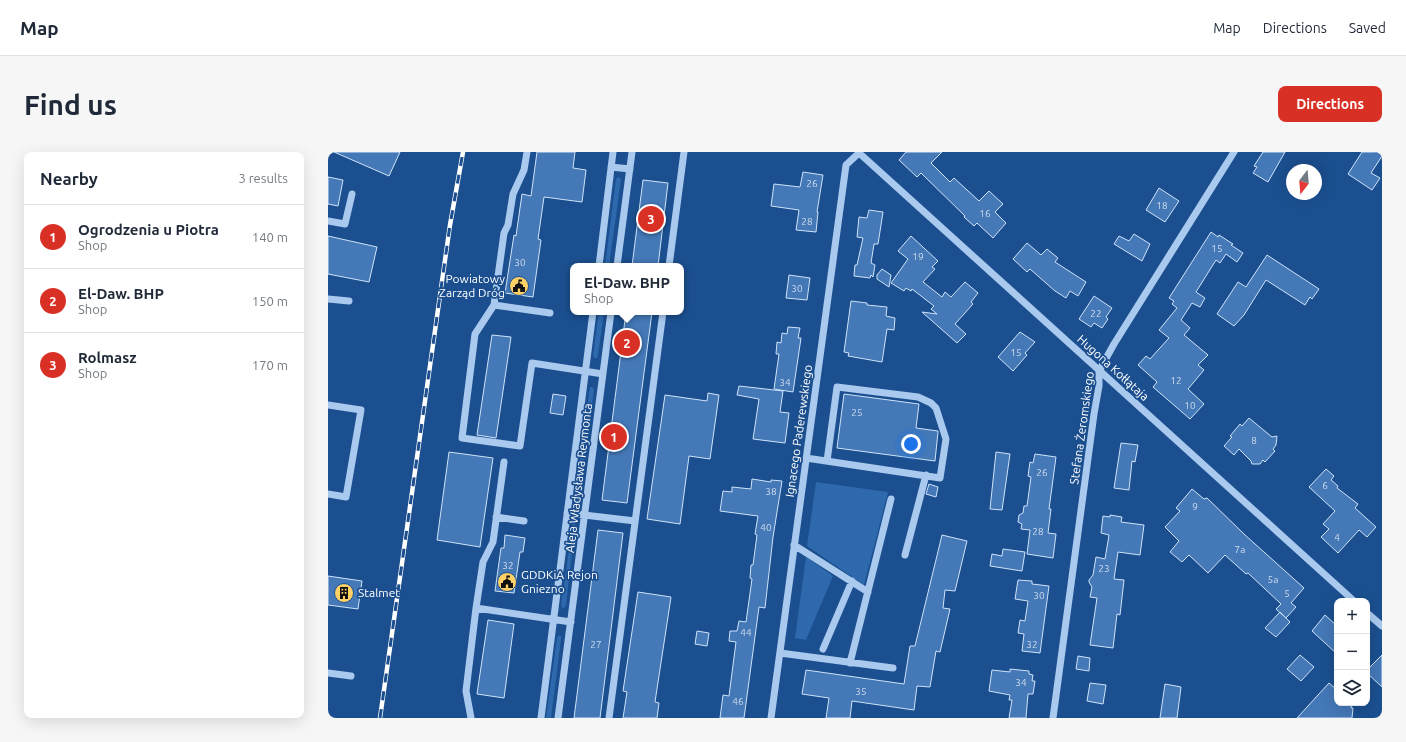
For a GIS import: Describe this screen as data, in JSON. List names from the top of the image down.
{
  "streets": {
    "street": [
      "Hugona Kołłątaja",
      "Stefana Żeromskiego",
      "Ignacego Paderewskiego",
      "Aleja Władysława Reymonta"
    ]
  },
  "crossings": [
    ["Hugona Kołłątaja", "Stefana Żeromskiego"],
    ["Hugona Kołłątaja", "Ignacego Paderewskiego"]
  ],
  "places": {
    "public building": ["Powiatowy Zarząd Dróg", "GDDKiA Rejon Gniezno"],
    "building": ["Stalmet"]
  },
  "house_numbers": [
    "26",
    "18",
    "16",
    "28",
    "15",
    "19",
    "30",
    "30",
    "22",
    "15",
    "12",
    "34",
    "10",
    "25",
    "8",
    "26",
    "6",
    "38",
    "9",
    "40",
    "28",
    "4",
    "7a",
    "32",
    "23",
    "5a",
    "5",
    "30",
    "44",
    "27",
    "32",
    "34",
    "35",
    "46"
  ],
  "north": "bottom",
  "page": {
    "header": "Map",
    "nav": ["Map", "Directions", "Saved"],
    "buttons": "Directions",
    "title": "Find us",
    "heading": ["Nearby", "3 results"],
    "list": [
      {
        "mark": "1",
        "name": "Ogrodzenia u Piotra",
        "note": "Shop",
        "value": "140 m"
      },
      {
        "mark": "2",
        "name": "El-Daw. BHP",
        "note": "Shop",
        "value": "150 m"
      },
      {
        "mark": "3",
        "name": "Rolmasz",
        "note": "Shop",
        "value": "170 m"
      }
    ],
    "pins": ["3", "2", "1"],
    "popup": ["El-Daw. BHP", "Shop"],
    "map_buttons": ["+", "−"]
  }
}
